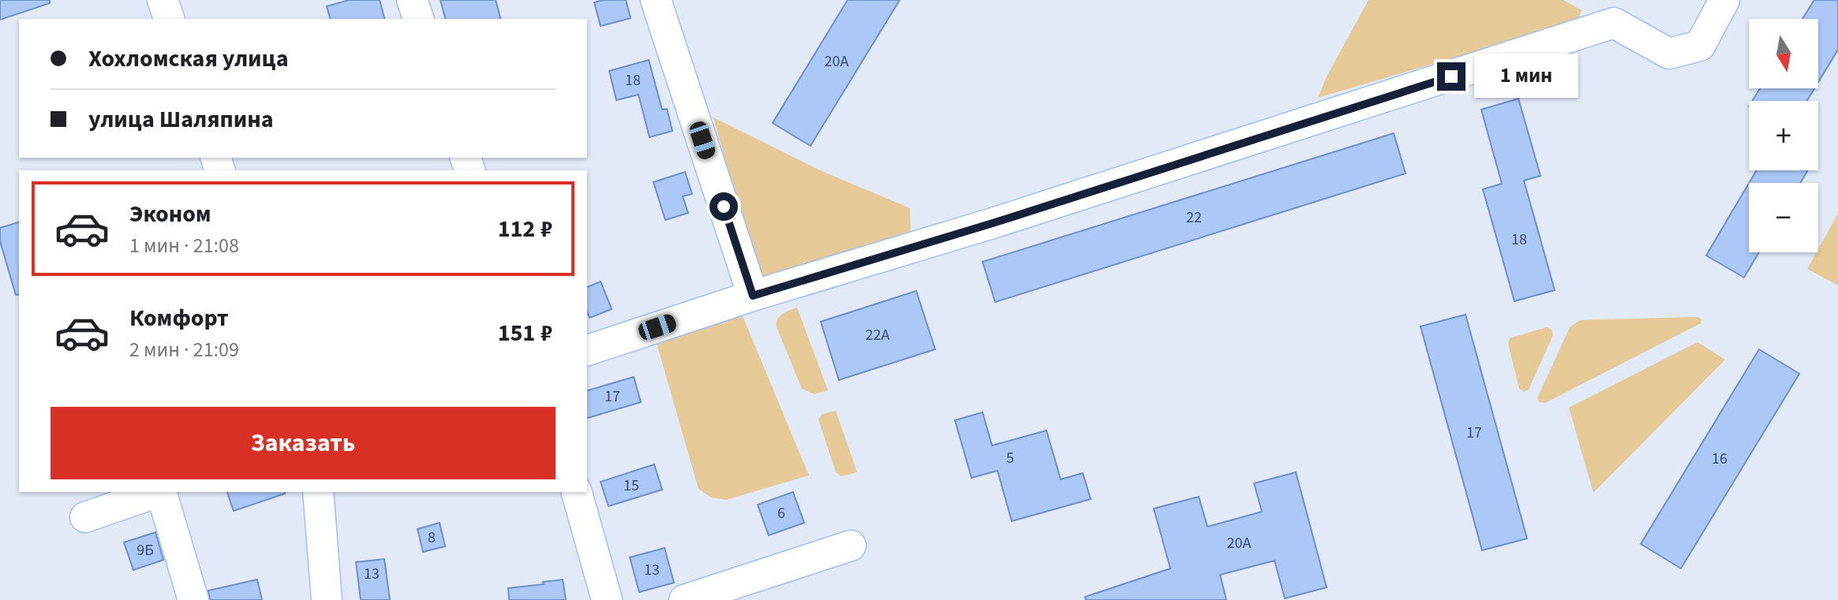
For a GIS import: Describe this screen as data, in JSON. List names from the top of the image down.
{
  "house_numbers": [
    "20А",
    "18",
    "22",
    "18",
    "22А",
    "17",
    "17",
    "5",
    "16",
    "15",
    "6",
    "8",
    "20А",
    "9Б",
    "13",
    "13"
  ],
  "north": "bottom",
  "page": {
    "map_buttons": ["+", "−"],
    "banner": ["Хохломская улица", "улица Шаляпина"],
    "bubble": "1 мин",
    "list": [
      {
        "name": "Эконом",
        "note": "1 мин · 21:08",
        "value": "112 ₽"
      },
      {
        "name": "Комфорт",
        "note": "2 мин · 21:09",
        "value": "151 ₽"
      }
    ],
    "buttons": "Заказать"
  }
}
